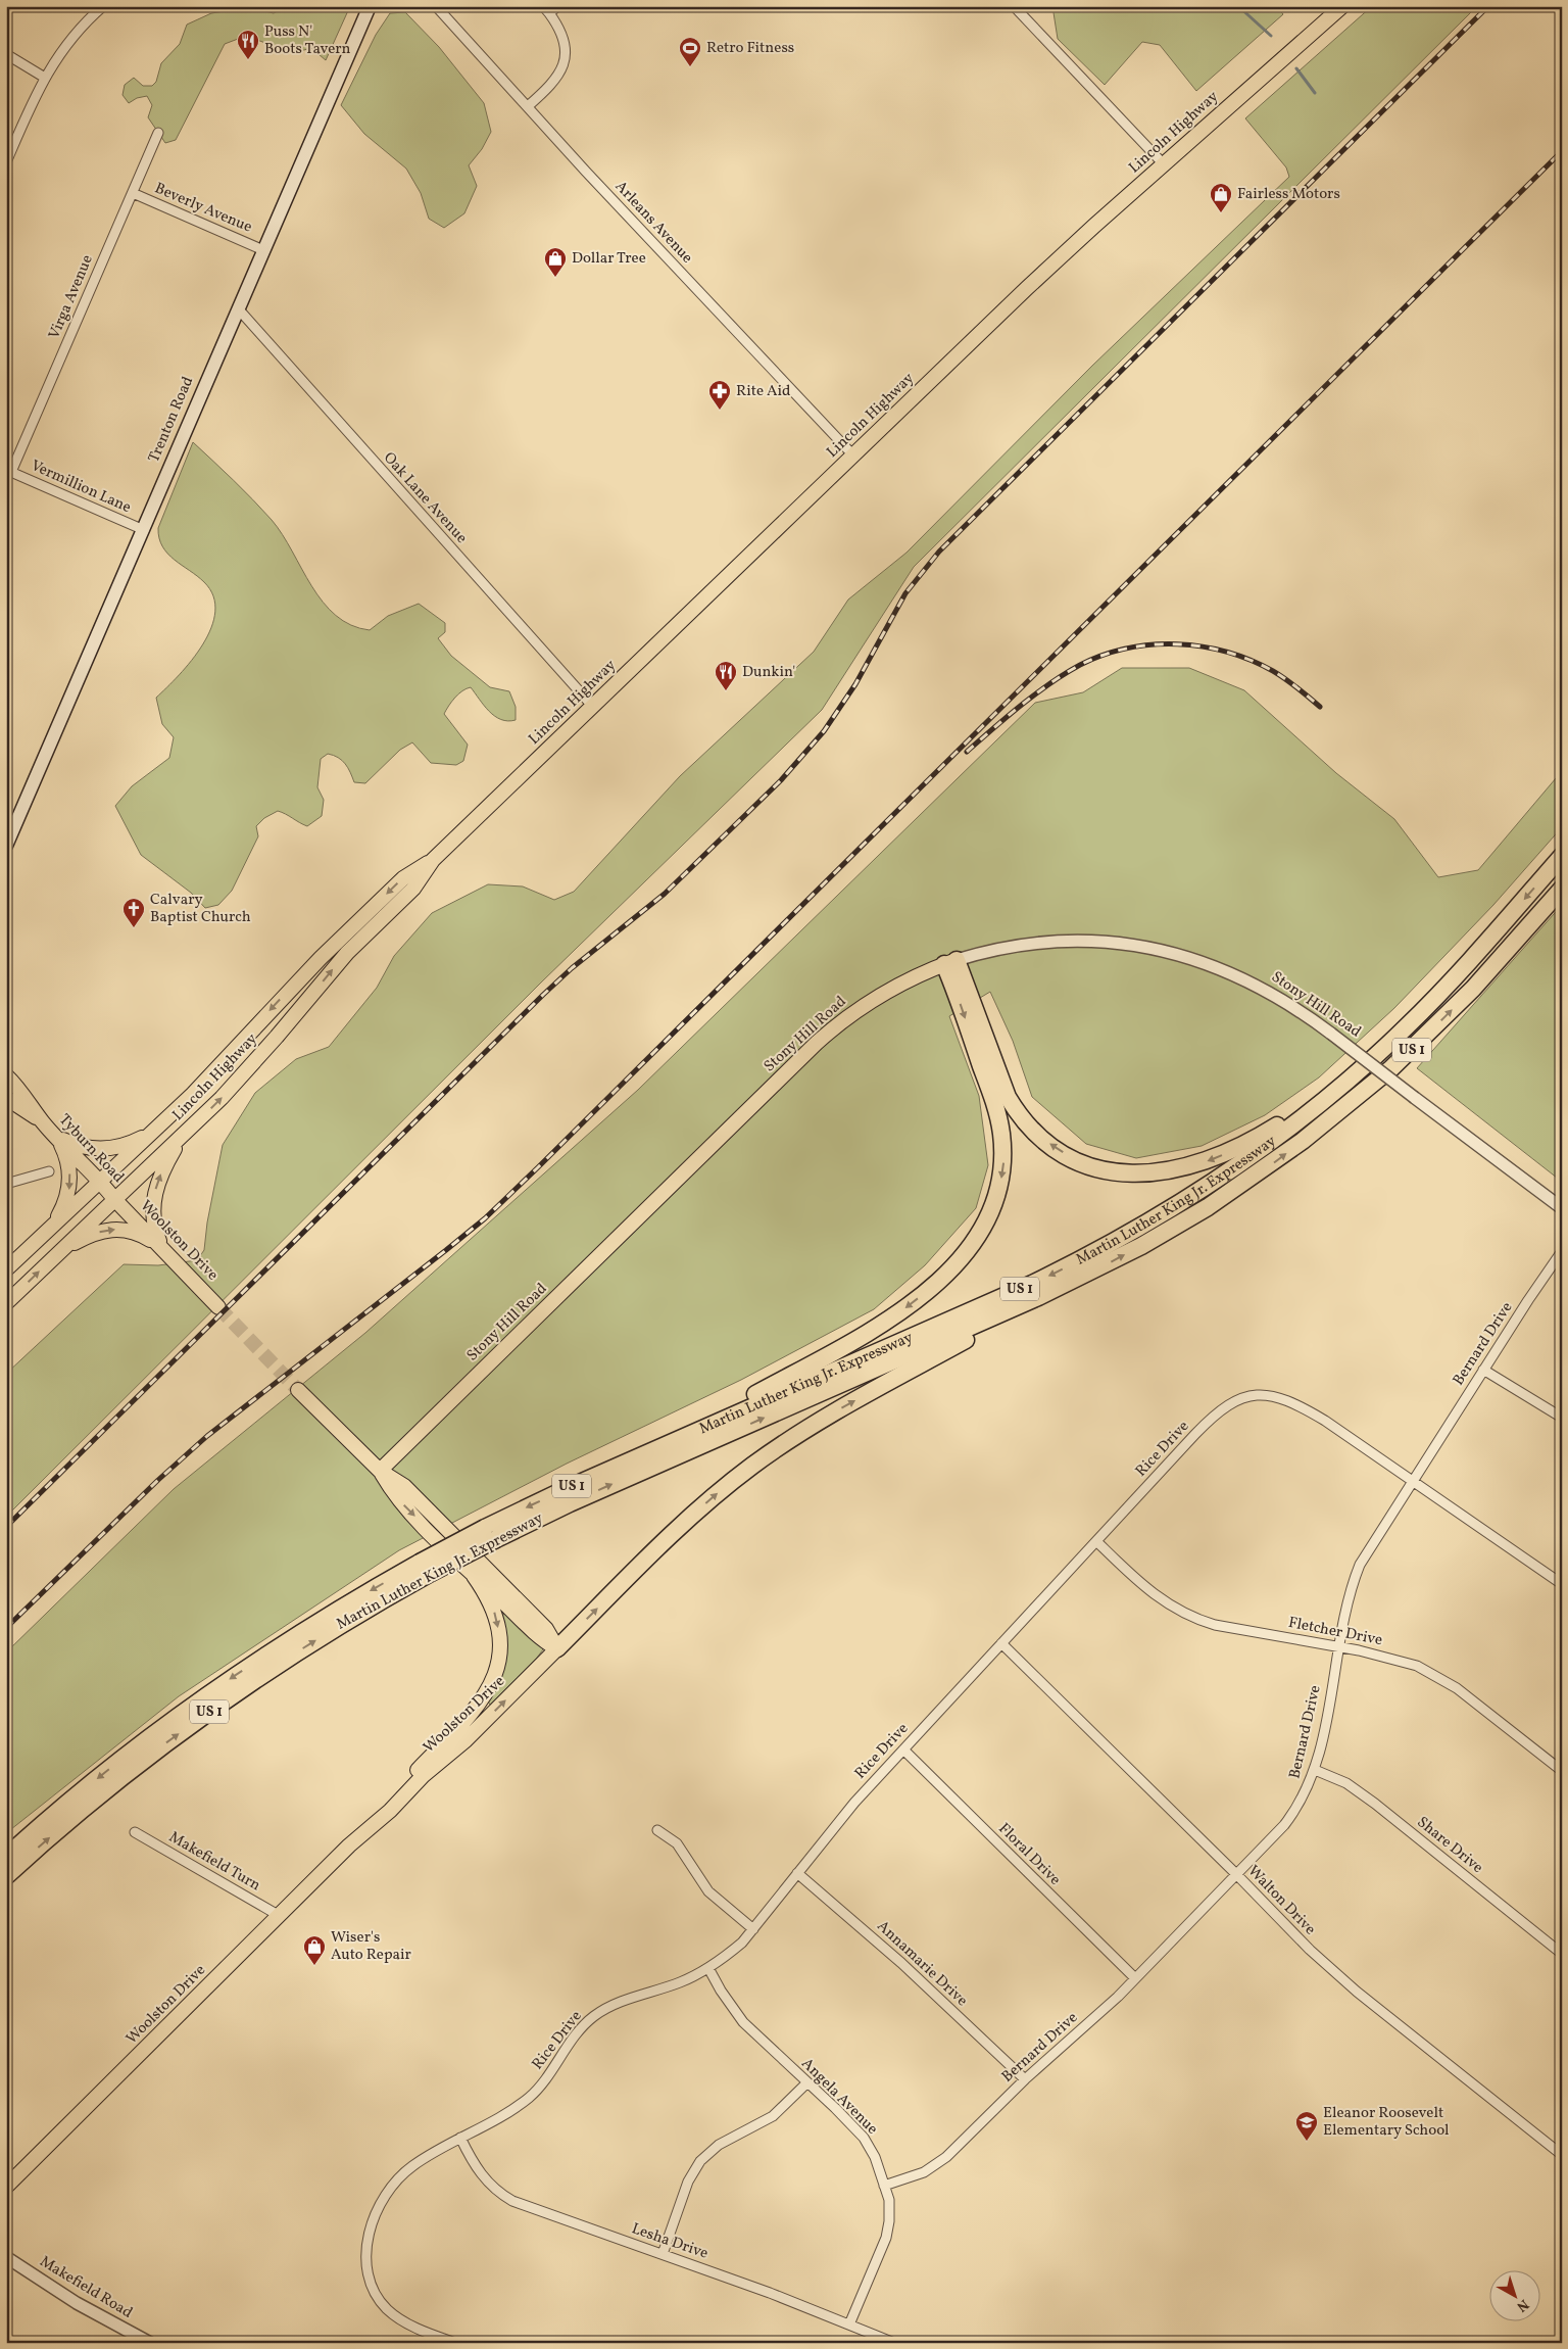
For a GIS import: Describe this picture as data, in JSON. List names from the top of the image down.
{
  "streets": {
    "highway": ["US 1", "Martin Luther King Jr. Expressway"],
    "main road": [
      "Lincoln Highway",
      "Trenton Road",
      "Stony Hill Road",
      "Tyburn Road",
      "Woolston Drive"
    ],
    "street": [
      "Beverly Avenue",
      "Arleans Avenue",
      "Virga Avenue",
      "Vermillion Lane",
      "Oak Lane Avenue",
      "Bernard Drive",
      "Rice Drive",
      "Fletcher Drive",
      "Share Drive",
      "Floral Drive",
      "Makefield Turn",
      "Walton Drive",
      "Annamarie Drive",
      "Angela Avenue",
      "Lesha Drive",
      "Makefield Road"
    ]
  },
  "crossings": [
    ["Lincoln Highway", "Arleans Avenue"],
    ["Lincoln Highway", "Oak Lane Avenue"],
    ["Lincoln Highway", "Tyburn Road"],
    ["Lincoln Highway", "Woolston Drive"],
    ["Beverly Avenue", "Virga Avenue"],
    ["Beverly Avenue", "Trenton Road"],
    ["Virga Avenue", "Vermillion Lane"],
    ["Trenton Road", "Vermillion Lane"],
    ["Trenton Road", "Oak Lane Avenue"],
    ["Stony Hill Road", "Woolston Drive"],
    ["Tyburn Road", "Woolston Drive"],
    ["Woolston Drive", "Makefield Turn"],
    ["Bernard Drive", "Rice Drive"],
    ["Bernard Drive", "Fletcher Drive"],
    ["Bernard Drive", "Share Drive"],
    ["Bernard Drive", "Floral Drive"],
    ["Bernard Drive", "Walton Drive"],
    ["Bernard Drive", "Annamarie Drive"],
    ["Bernard Drive", "Angela Avenue"],
    ["Rice Drive", "Fletcher Drive"],
    ["Rice Drive", "Floral Drive"],
    ["Rice Drive", "Walton Drive"],
    ["Rice Drive", "Annamarie Drive"],
    ["Rice Drive", "Angela Avenue"],
    ["Rice Drive", "Lesha Drive"],
    ["Angela Avenue", "Lesha Drive"]
  ],
  "places": {
    "restaurant": ["Puss N' Boots Tavern", "Dunkin'"],
    "sports": ["Retro Fitness"],
    "shop": ["Fairless Motors", "Dollar Tree", "Wiser's Auto Repair"],
    "pharmacy": ["Rite Aid"],
    "church": ["Calvary Baptist Church"],
    "school or university": ["Eleanor Roosevelt Elementary School"]
  },
  "north": "bottom right"
}
